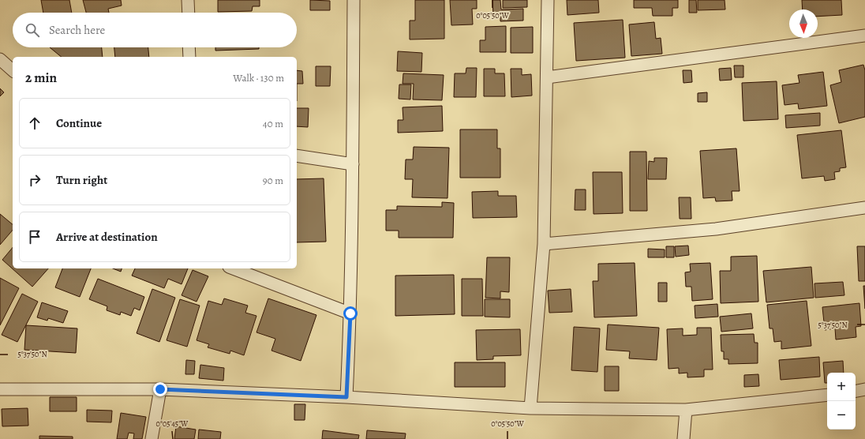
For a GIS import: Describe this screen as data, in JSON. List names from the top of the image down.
{
  "north": "bottom",
  "page": {
    "search": "Search here",
    "heading": ["2 min", "Walk · 130 m"],
    "list": [
      ["Continue", "40 m"],
      ["Turn right", "90 m"],
      "Arrive at destination"
    ],
    "map_buttons": ["+", "−"]
  },
  "coordinates": ["0°05'50\"W", "5°37'50\"N", "0°05'45\"W"]
}
